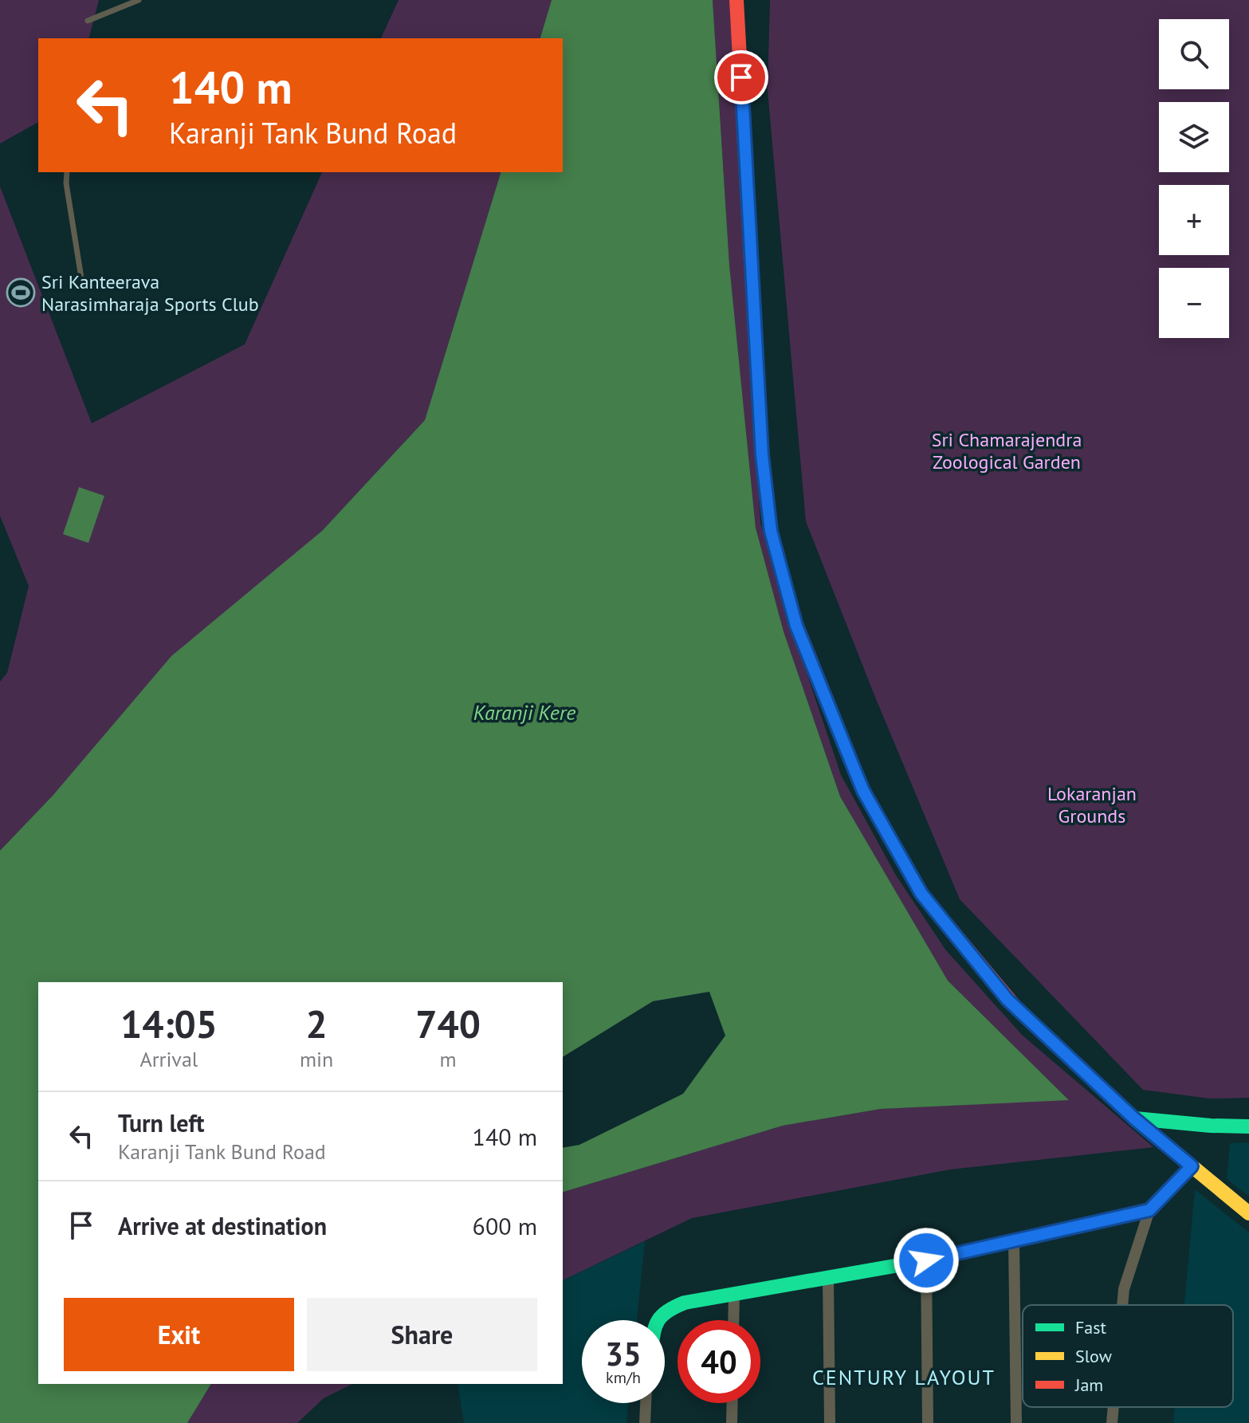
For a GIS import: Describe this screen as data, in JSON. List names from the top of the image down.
{
  "districts": ["CENTURY LAYOUT"],
  "water": ["Karanji Kere"],
  "parks": ["Sri Chamarajendra Zoological Garden", "Lokaranjan Grounds"],
  "places": {
    "sports": ["Sri Kanteerava Narasimharaja Sports Club"]
  },
  "legend": ["Fast", "Slow", "Jam"],
  "page": {
    "map_buttons": ["+", "−"],
    "turn": ["140 m", "Karanji Tank Bund Road"],
    "eta": [
      "14:05",
      "Arrival",
      "2",
      "min",
      "740",
      "m"
    ],
    "list": [
      {
        "name": "Turn left",
        "note": "Karanji Tank Bund Road",
        "value": "140 m"
      },
      {
        "name": "Arrive at destination",
        "value": "600 m"
      }
    ],
    "buttons": ["Exit", "Share"],
    "speed": "35 km/h",
    "limit": "40"
  }
}
